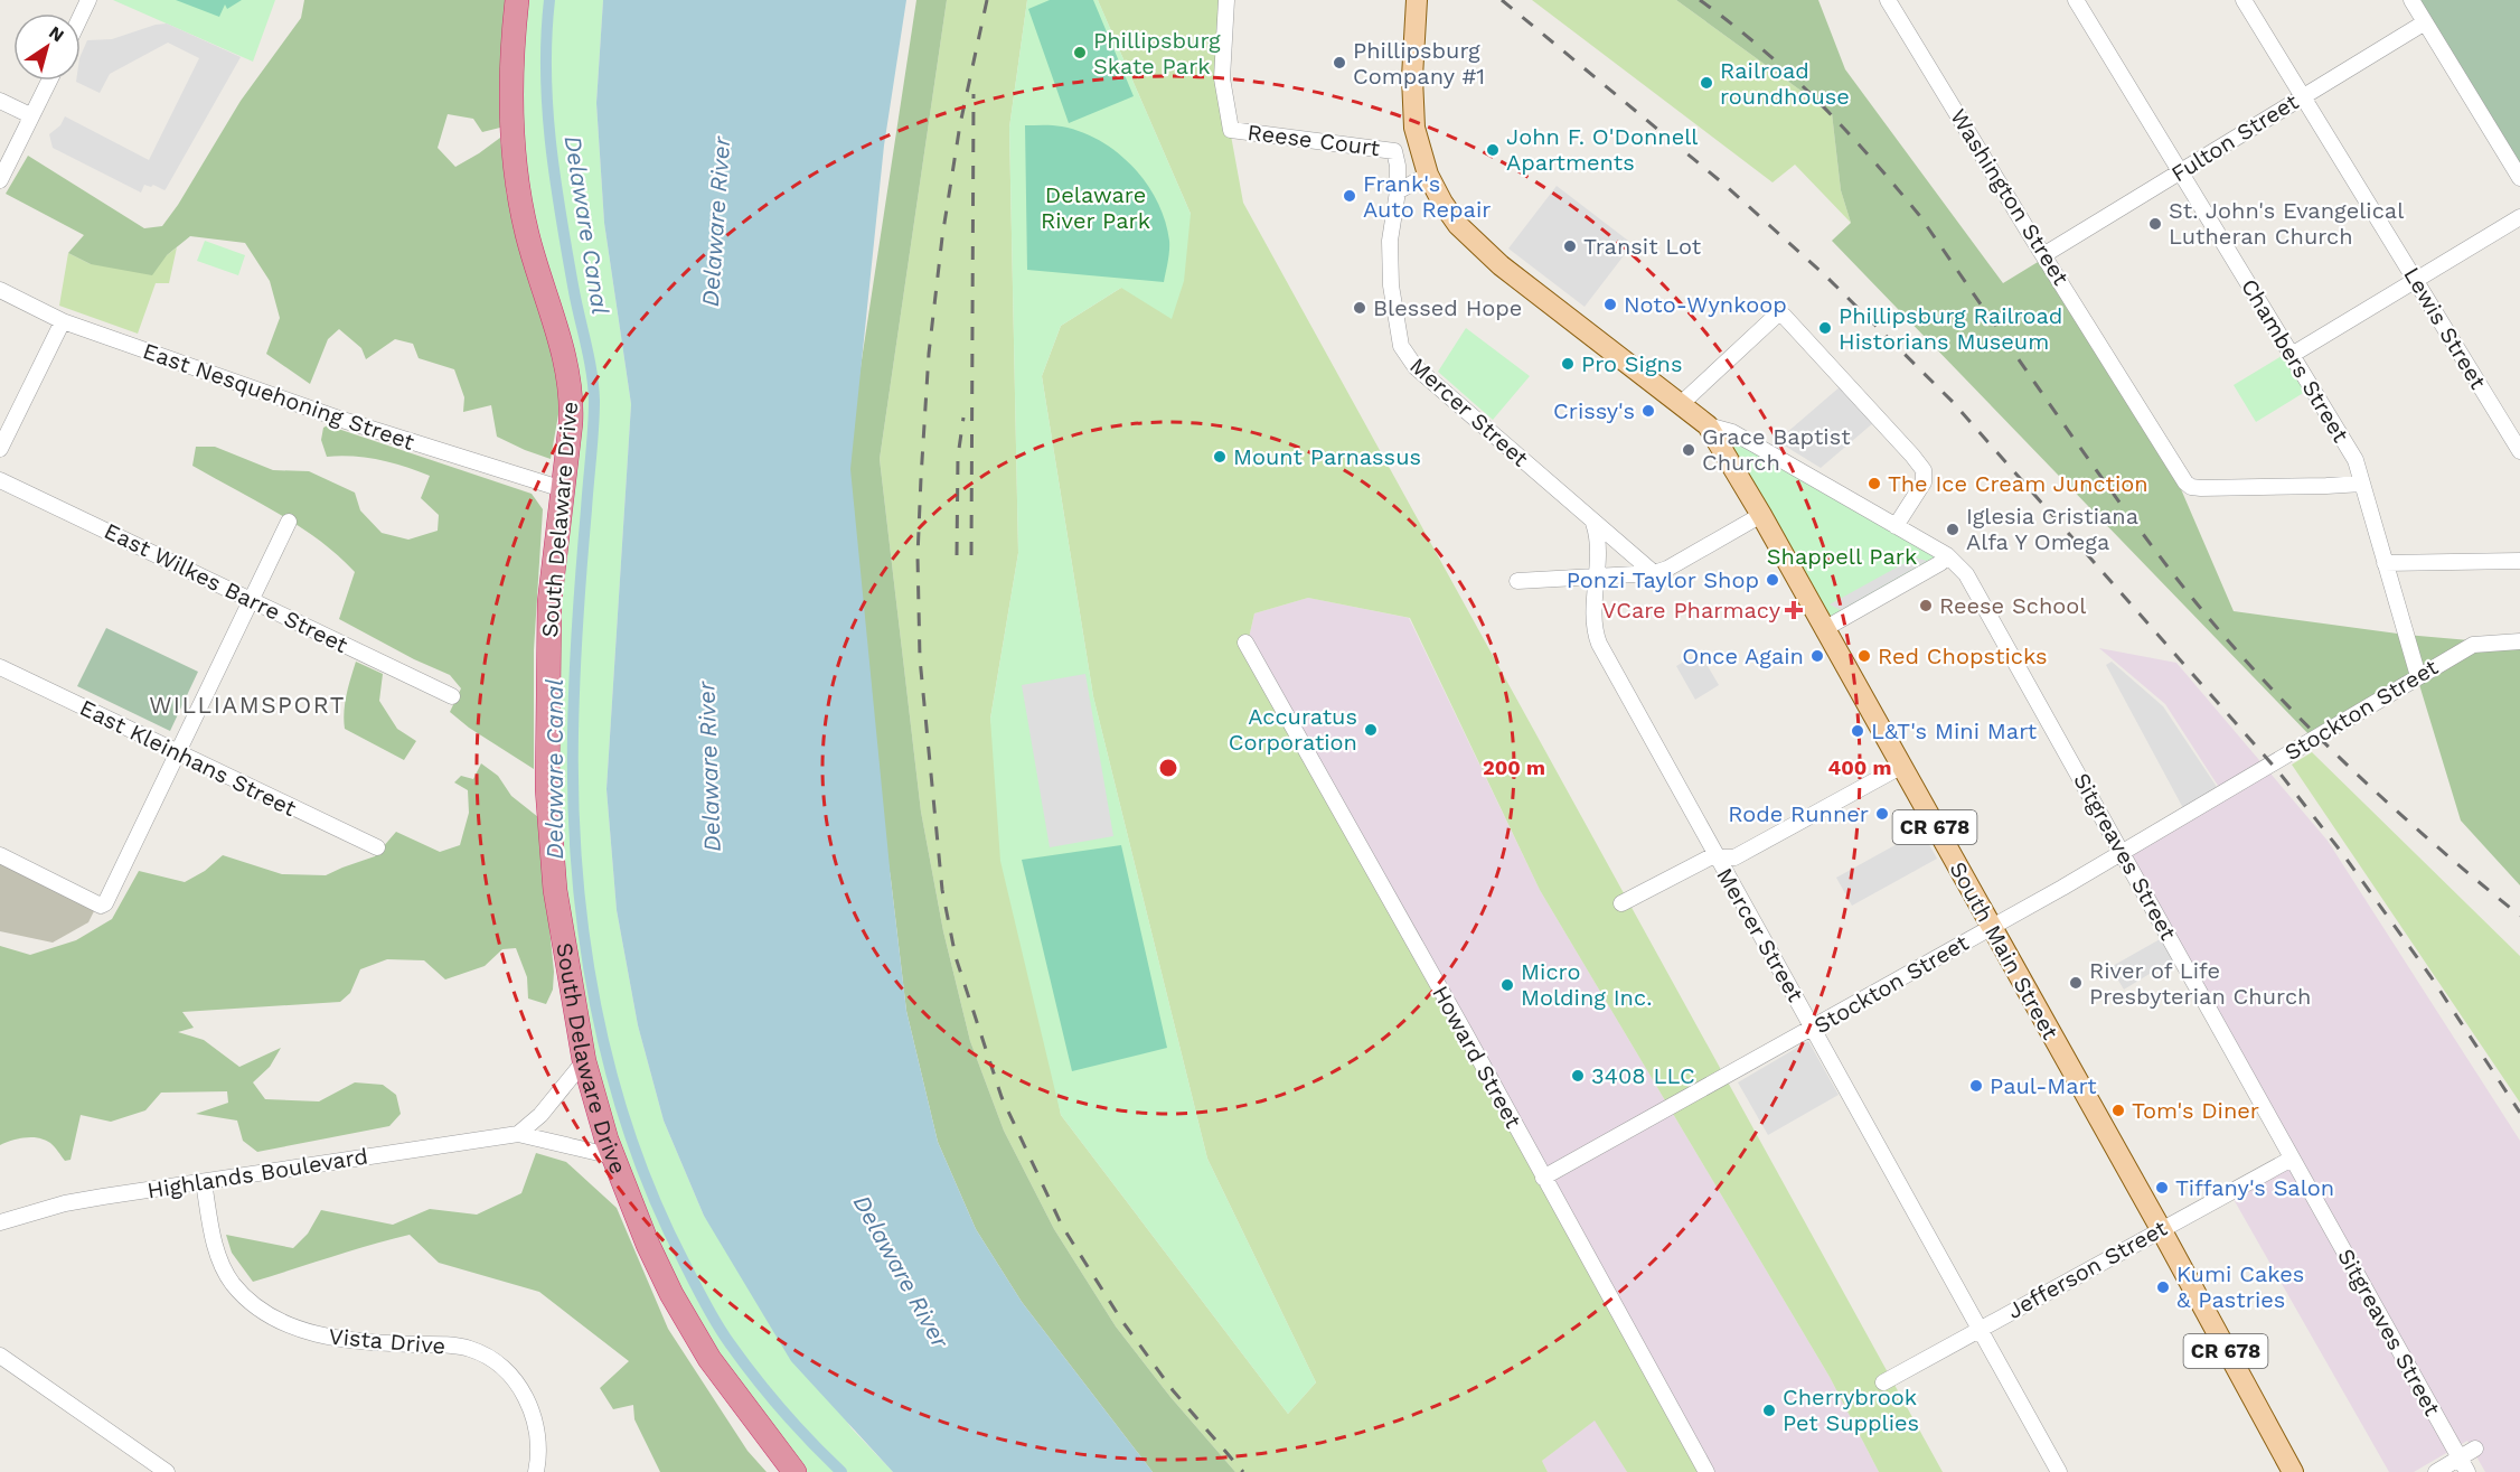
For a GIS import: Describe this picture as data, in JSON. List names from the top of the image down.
{
  "streets": {
    "highway": ["South Delaware Drive"],
    "main road": ["CR 678", "South Main Street"],
    "street": [
      "Fulton Street",
      "Reese Court",
      "Washington Street",
      "Lewis Street",
      "Chambers Street",
      "East Nesquehoning Street",
      "Mercer Street",
      "East Wilkes Barre Street",
      "Stockton Street",
      "East Kleinhans Street",
      "Sitgreaves Street",
      "Howard Street",
      "Highlands Boulevard",
      "Jefferson Street",
      "Vista Drive"
    ]
  },
  "crossings": [
    ["Fulton Street", "Washington Street"],
    ["Fulton Street", "Lewis Street"],
    ["Fulton Street", "Chambers Street"],
    ["Reese Court", "Mercer Street"],
    ["Washington Street", "Chambers Street"],
    ["Chambers Street", "Stockton Street"],
    ["East Nesquehoning Street", "South Delaware Drive"],
    ["Mercer Street", "Stockton Street"],
    ["Mercer Street", "Jefferson Street"],
    ["South Delaware Drive", "Highlands Boulevard"],
    ["Stockton Street", "Sitgreaves Street"],
    ["Stockton Street", "South Main Street"],
    ["Stockton Street", "Howard Street"],
    ["Sitgreaves Street", "South Main Street"],
    ["Sitgreaves Street", "Jefferson Street"],
    ["South Main Street", "Jefferson Street"],
    ["Highlands Boulevard", "Vista Drive"]
  ],
  "districts": ["WILLIAMSPORT"],
  "water": ["Delaware River", "Delaware Canal"],
  "parks": ["Delaware River Park", "Shappell Park"],
  "places": {
    "other": [
      "Phillipsburg Skate Park",
      "Phillipsburg Company #1",
      "Railroad roundhouse",
      "John F. O'Donnell Apartments",
      "Frank's Auto Repair",
      "St. John's Evangelical Lutheran Church",
      "Transit Lot",
      "Noto-Wynkoop",
      "Blessed Hope",
      "Phillipsburg Railroad Historians Museum",
      "Pro Signs",
      "Crissy's",
      "Grace Baptist Church",
      "Mount Parnassus",
      "The Ice Cream Junction",
      "Iglesia Cristiana Alfa Y Omega",
      "Ponzi Taylor Shop",
      "Reese School",
      "Once Again",
      "Red Chopsticks",
      "Accuratus Corporation",
      "L&T's Mini Mart",
      "Rode Runner",
      "River of Life Presbyterian Church",
      "Micro Molding Inc.",
      "3408 LLC",
      "Paul-Mart",
      "Tom's Diner",
      "Tiffany's Salon",
      "Kumi Cakes & Pastries",
      "Cherrybrook Pet Supplies"
    ],
    "health": ["VCare Pharmacy"]
  },
  "north": "top right",
  "rings": ["200 m", "400 m"]
}
